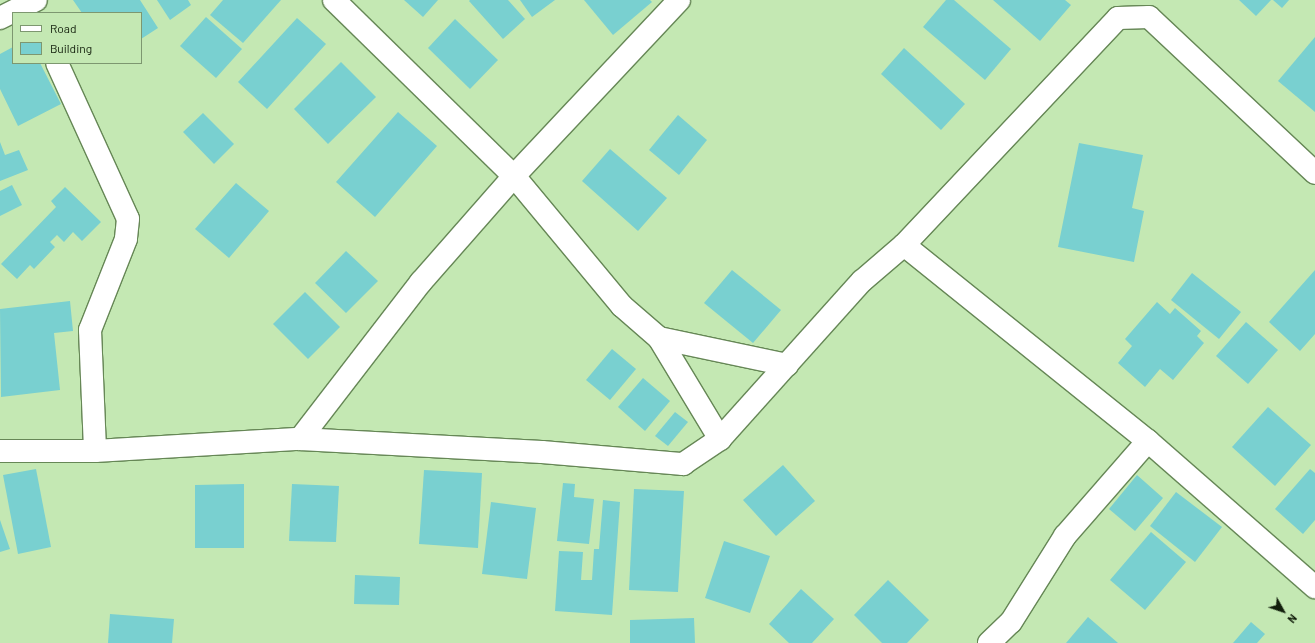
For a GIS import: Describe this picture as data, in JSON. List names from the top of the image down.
{
  "legend": ["Road", "Building"],
  "north": "bottom right"
}
